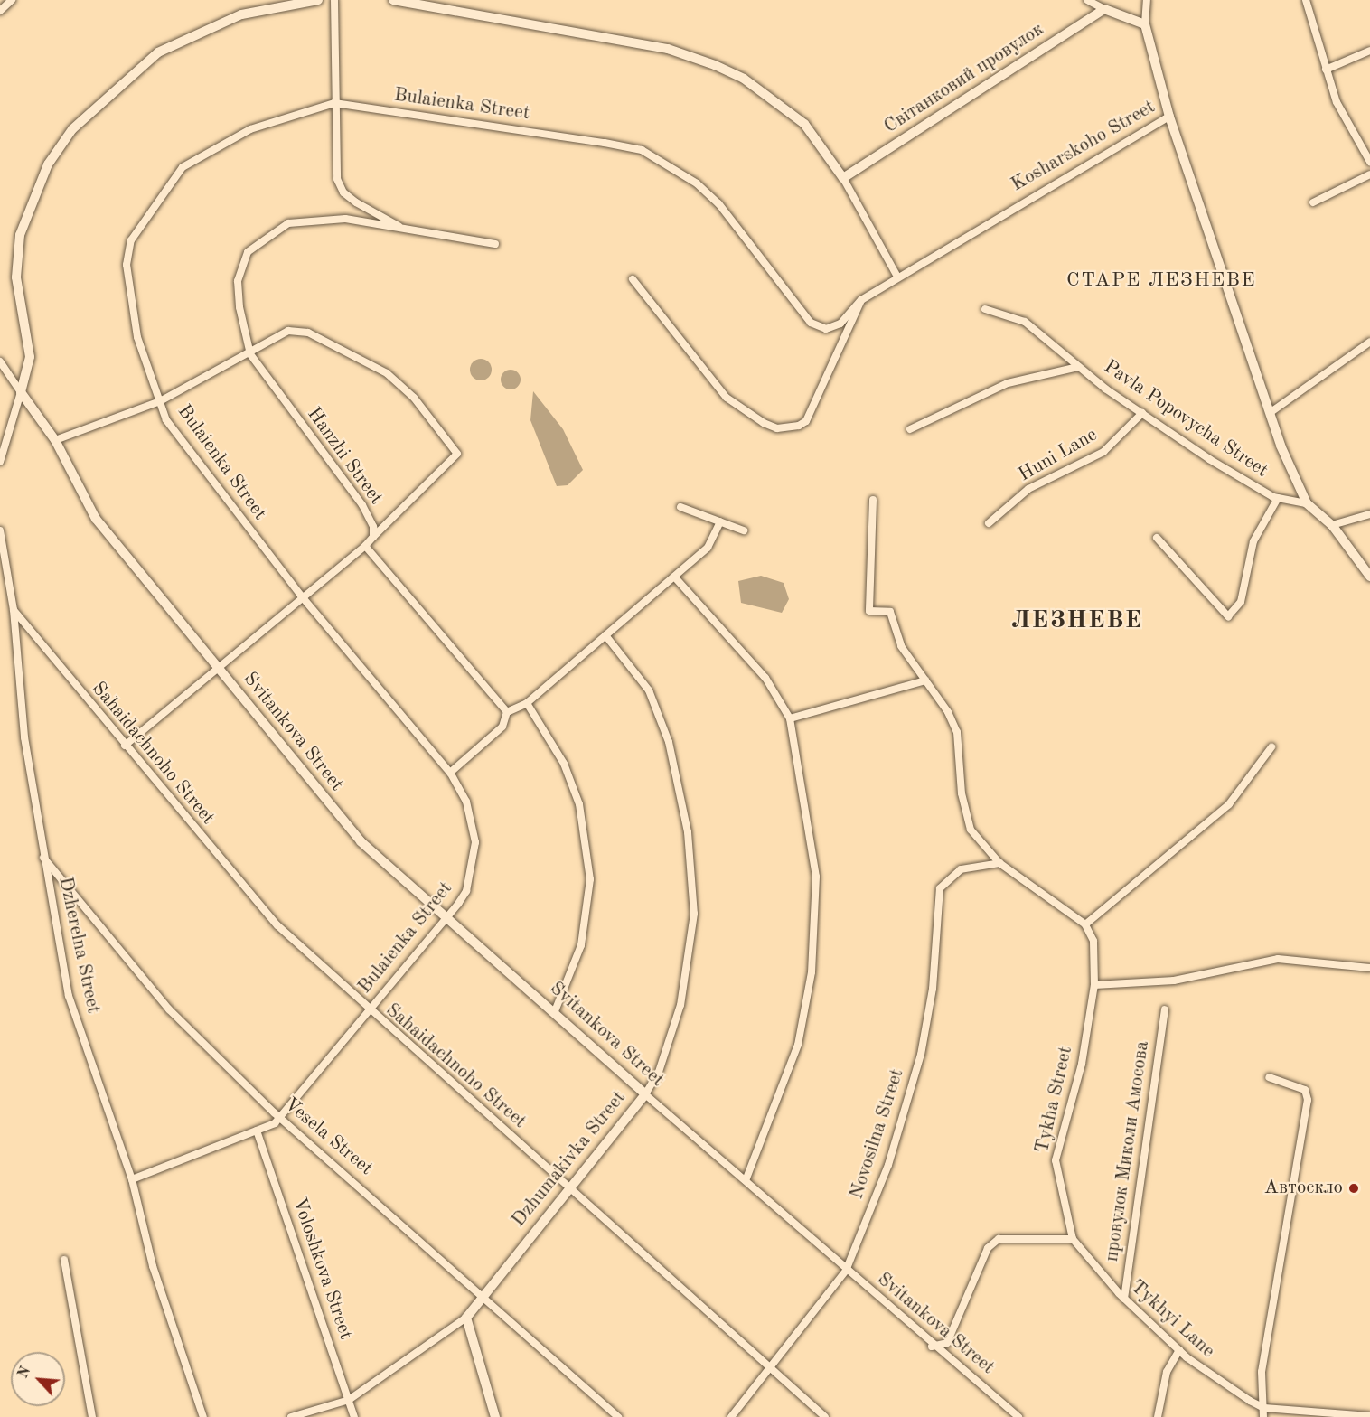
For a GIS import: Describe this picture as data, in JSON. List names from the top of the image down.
{
  "streets": {
    "street": [
      "Світанковий провулок",
      "Bulaienka Street",
      "Kosharskoho Street",
      "Pavla Popovycha Street",
      "Huni Lane",
      "Hanzhi Street",
      "Svitankova Street",
      "Sahaidachnoho Street",
      "Dzherelna Street",
      "Tykha Street",
      "Novosilna Street",
      "Vesela Street",
      "провулок Миколи Амосова",
      "Dzhumakivka Street",
      "Voloshkova Street",
      "Tykhyi Lane"
    ]
  },
  "crossings": [
    ["Bulaienka Street", "Kosharskoho Street"],
    ["Bulaienka Street", "Hanzhi Street"],
    ["Bulaienka Street", "Svitankova Street"],
    ["Bulaienka Street", "Sahaidachnoho Street"],
    ["Bulaienka Street", "Dzherelna Street"],
    ["Bulaienka Street", "Vesela Street"],
    ["Bulaienka Street", "Voloshkova Street"],
    ["Kosharskoho Street", "Pavla Popovycha Street"],
    ["Pavla Popovycha Street", "Huni Lane"],
    ["Hanzhi Street", "Svitankova Street"],
    ["Hanzhi Street", "Sahaidachnoho Street"],
    ["Svitankova Street", "Novosilna Street"],
    ["Svitankova Street", "Dzhumakivka Street"],
    ["Sahaidachnoho Street", "Dzherelna Street"],
    ["Sahaidachnoho Street", "Novosilna Street"],
    ["Sahaidachnoho Street", "Dzhumakivka Street"],
    ["Dzherelna Street", "Vesela Street"],
    ["Tykha Street", "Tykhyi Lane"],
    ["Vesela Street", "Dzhumakivka Street"],
    ["провулок Миколи Амосова", "Tykhyi Lane"],
    ["Dzhumakivka Street", "Voloshkova Street"]
  ],
  "districts": ["СТАРЕ ЛЕЗНЕВЕ", "ЛЕЗНЕВЕ"],
  "places": ["Автоскло"],
  "north": "top left"
}
